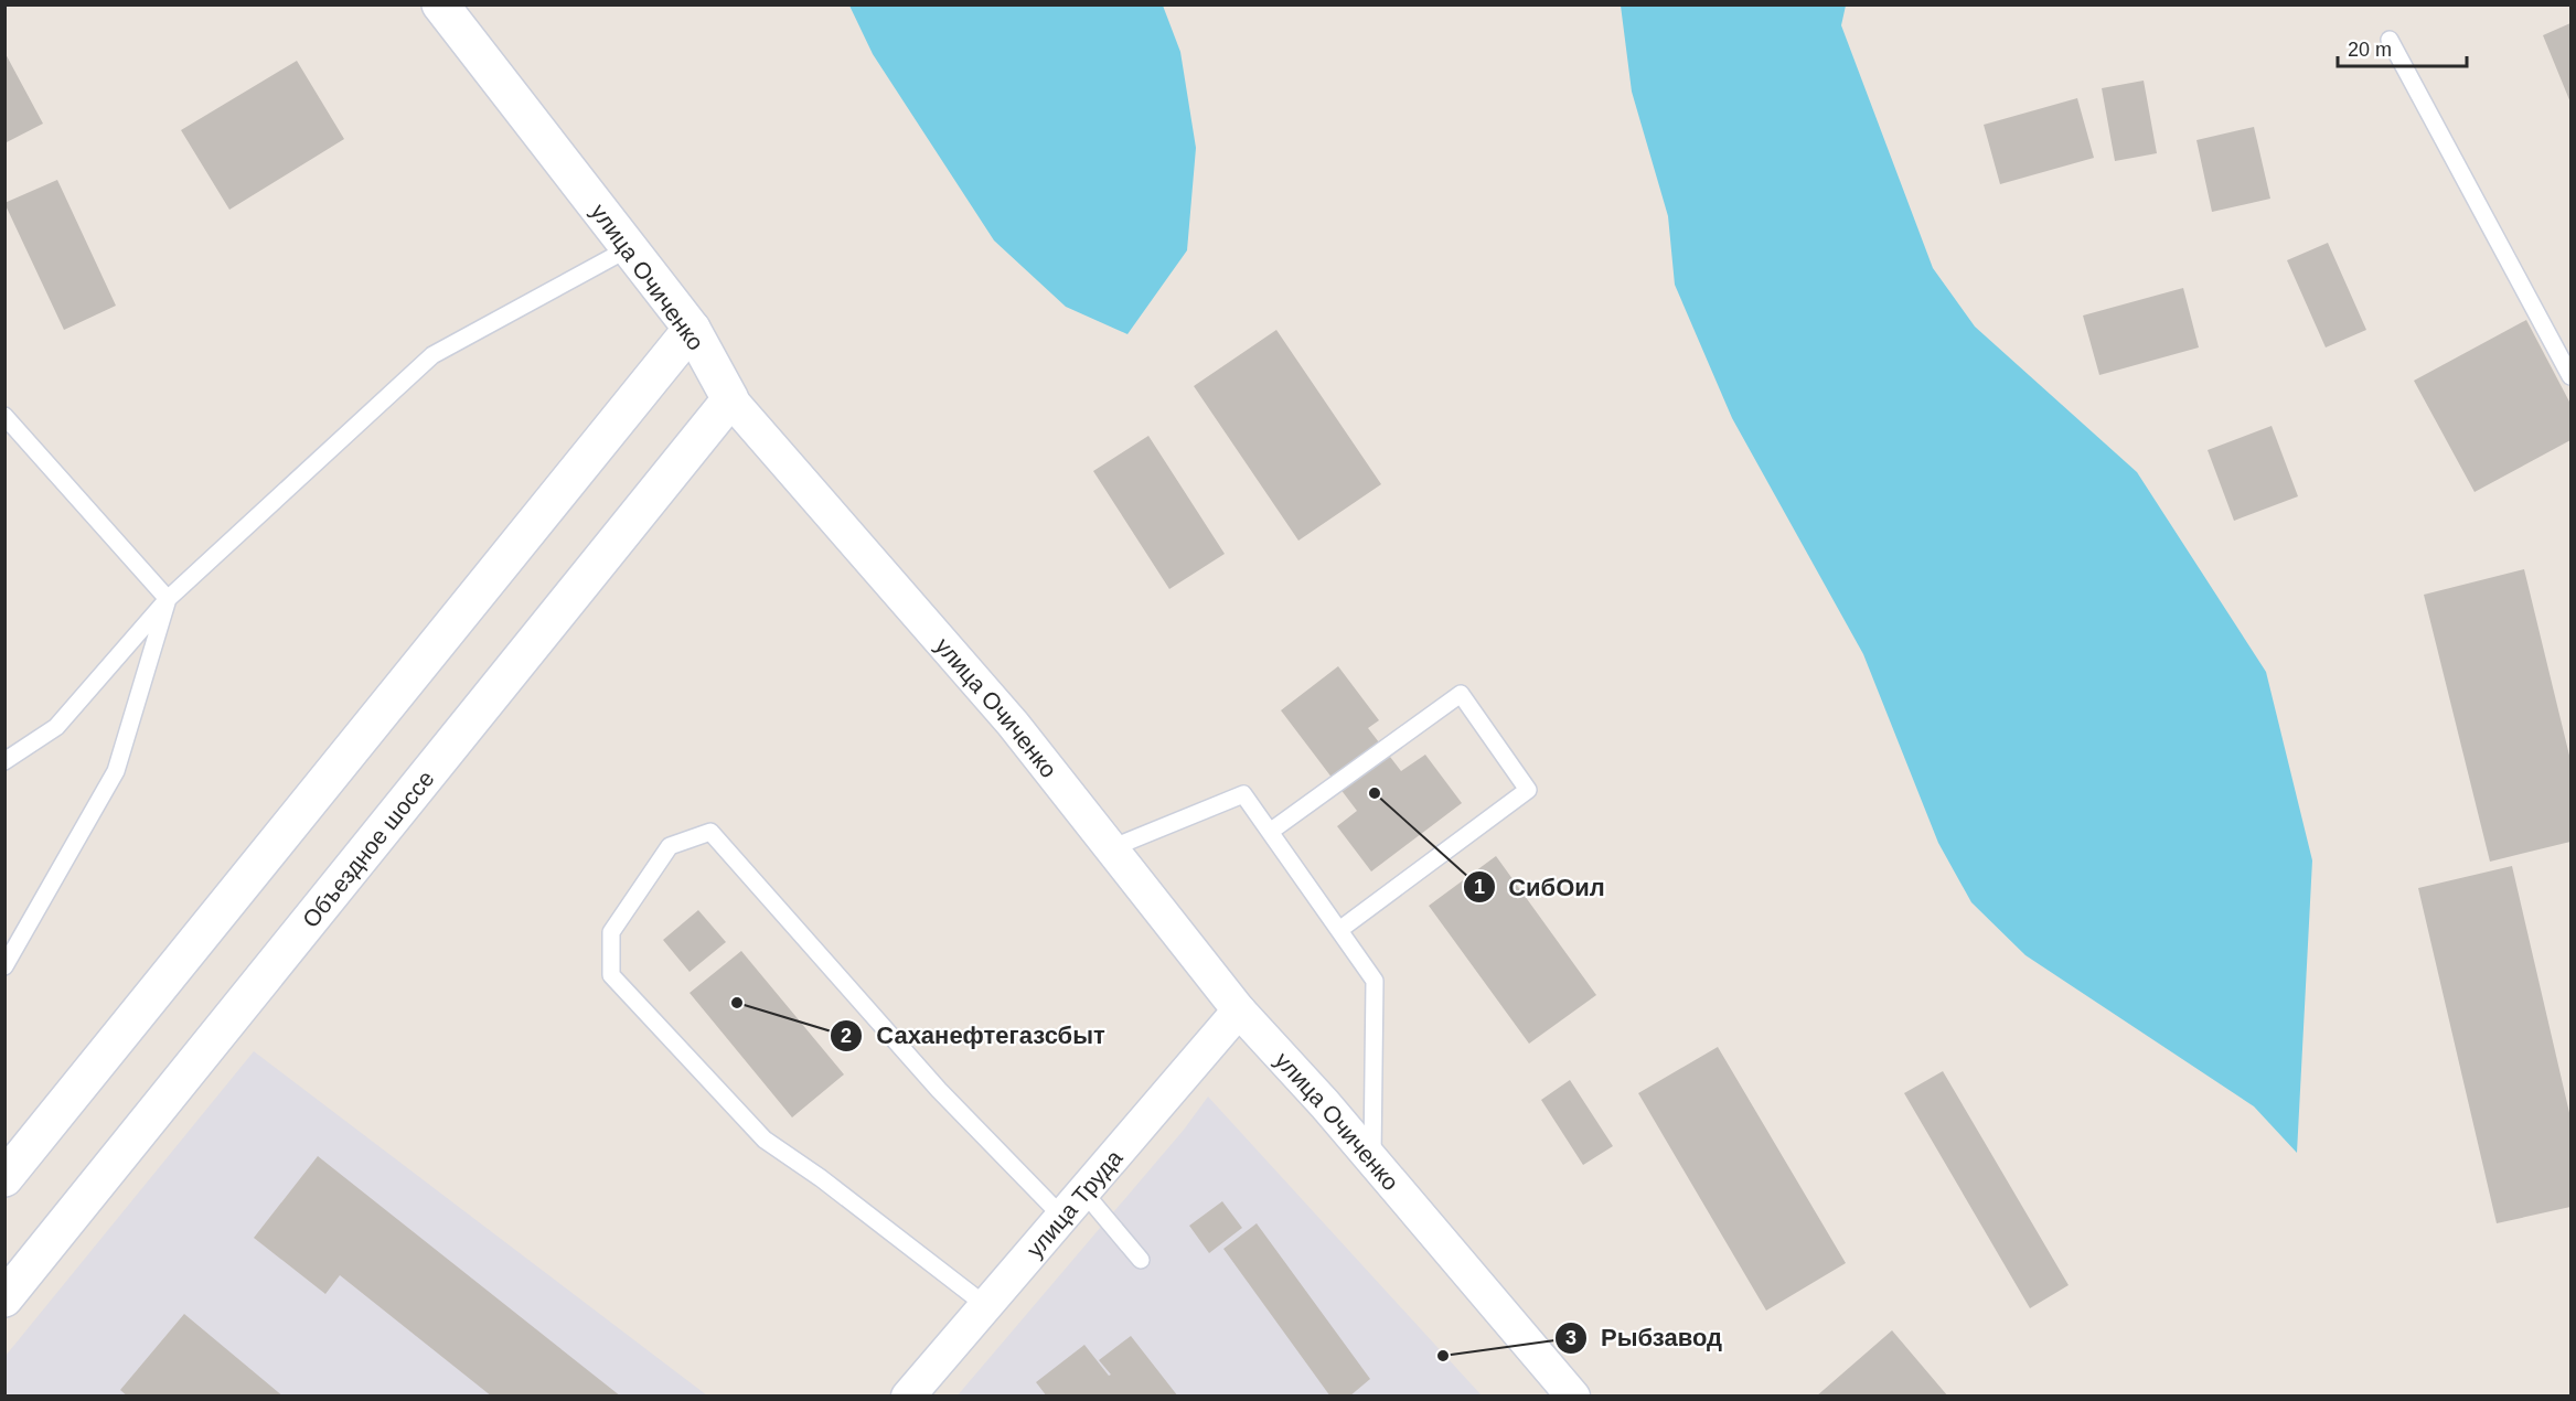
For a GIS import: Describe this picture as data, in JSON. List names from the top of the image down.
{
  "streets": {
    "street": ["улица Очиченко", "Объездное шоссе", "улица Труда"]
  },
  "crossings": [
    ["улица Очиченко", "Объездное шоссе"],
    ["улица Очиченко", "улица Труда"]
  ],
  "places": ["СибОил", "Саханефтегазсбыт", "Рыбзавод"],
  "scale_bar": "20 m"
}
